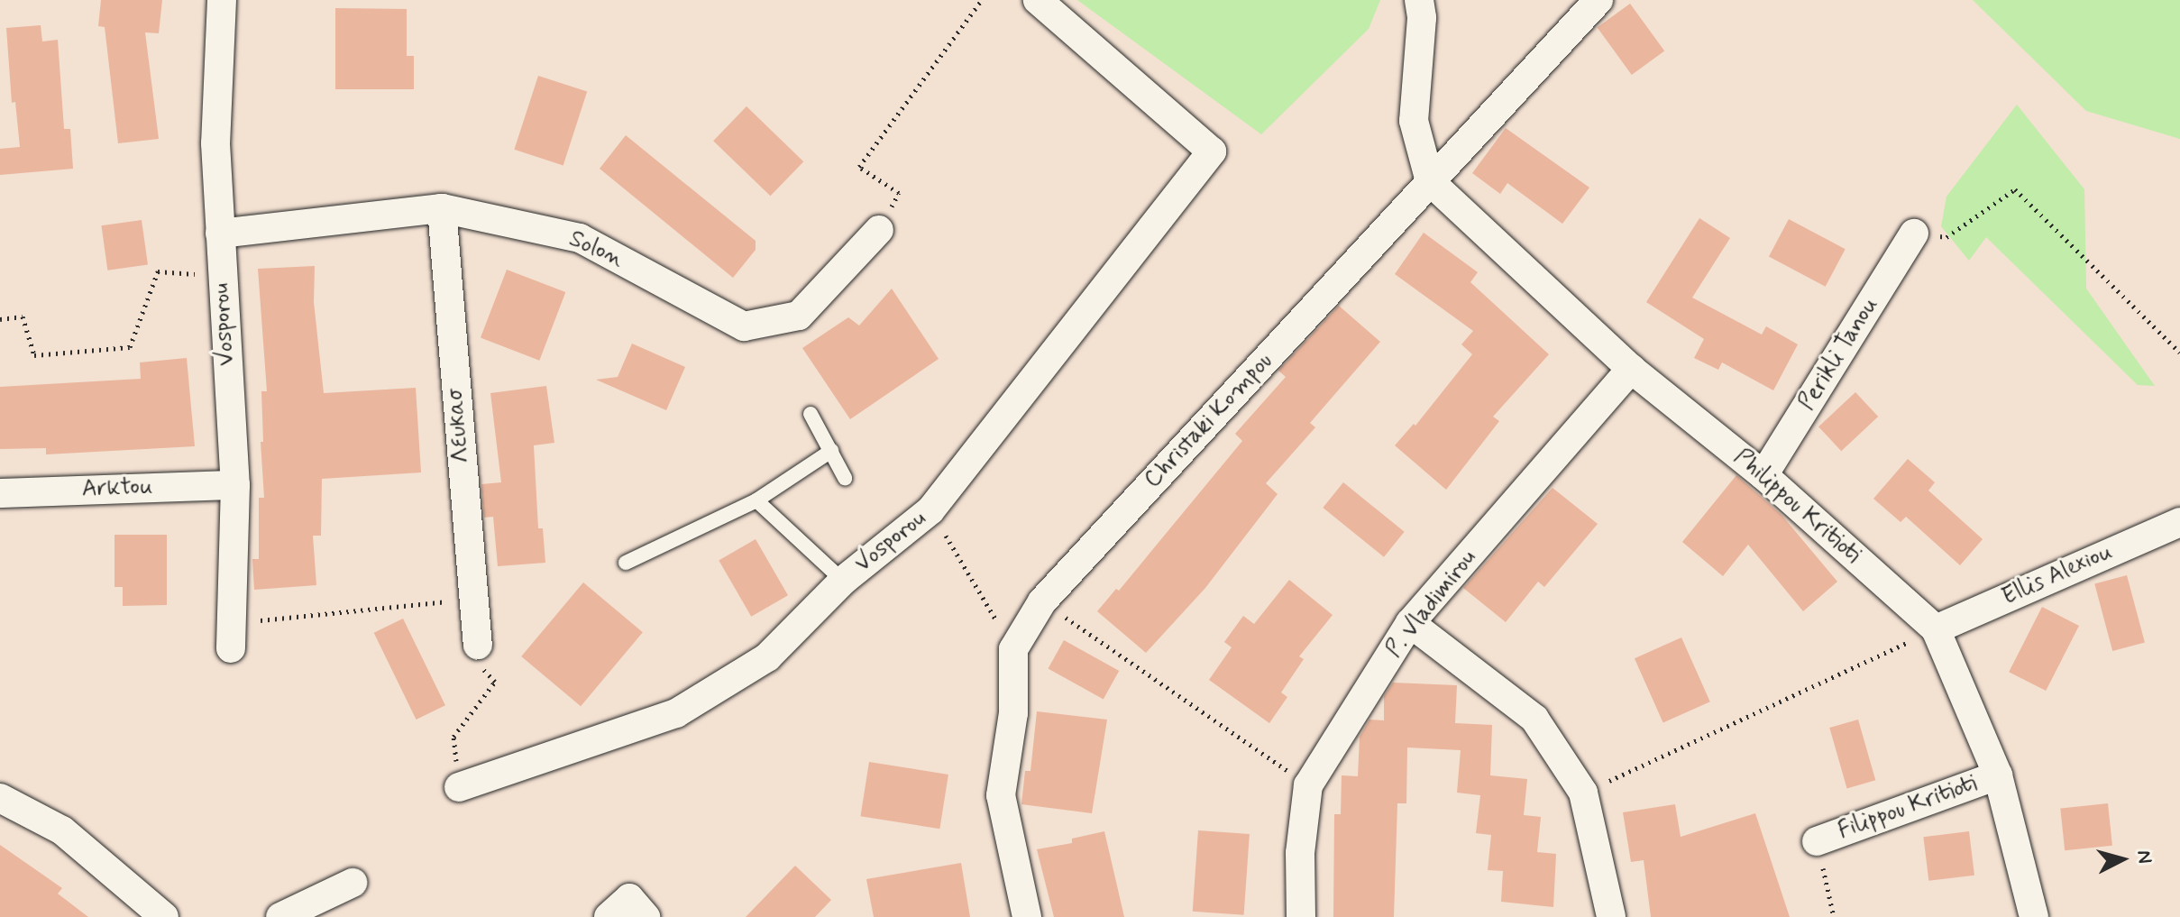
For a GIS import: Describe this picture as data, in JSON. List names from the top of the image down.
{
  "streets": {
    "street": [
      "Solon",
      "Vosporou",
      "Perikli Tanou",
      "Christaki Kompou",
      "Λευκασ",
      "Arktou",
      "Philippou Kritioti",
      "Ellis Alexiou",
      "P. Vladimirou",
      "Filippou Kritioti"
    ]
  },
  "crossings": [
    ["Solon", "Vosporou"],
    ["Solon", "Λευκασ"],
    ["Vosporou", "Arktou"],
    ["Perikli Tanou", "Philippou Kritioti"],
    ["Christaki Kompou", "Philippou Kritioti"],
    ["Philippou Kritioti", "Ellis Alexiou"],
    ["Philippou Kritioti", "P. Vladimirou"],
    ["Philippou Kritioti", "Filippou Kritioti"]
  ],
  "north": "right"
}
